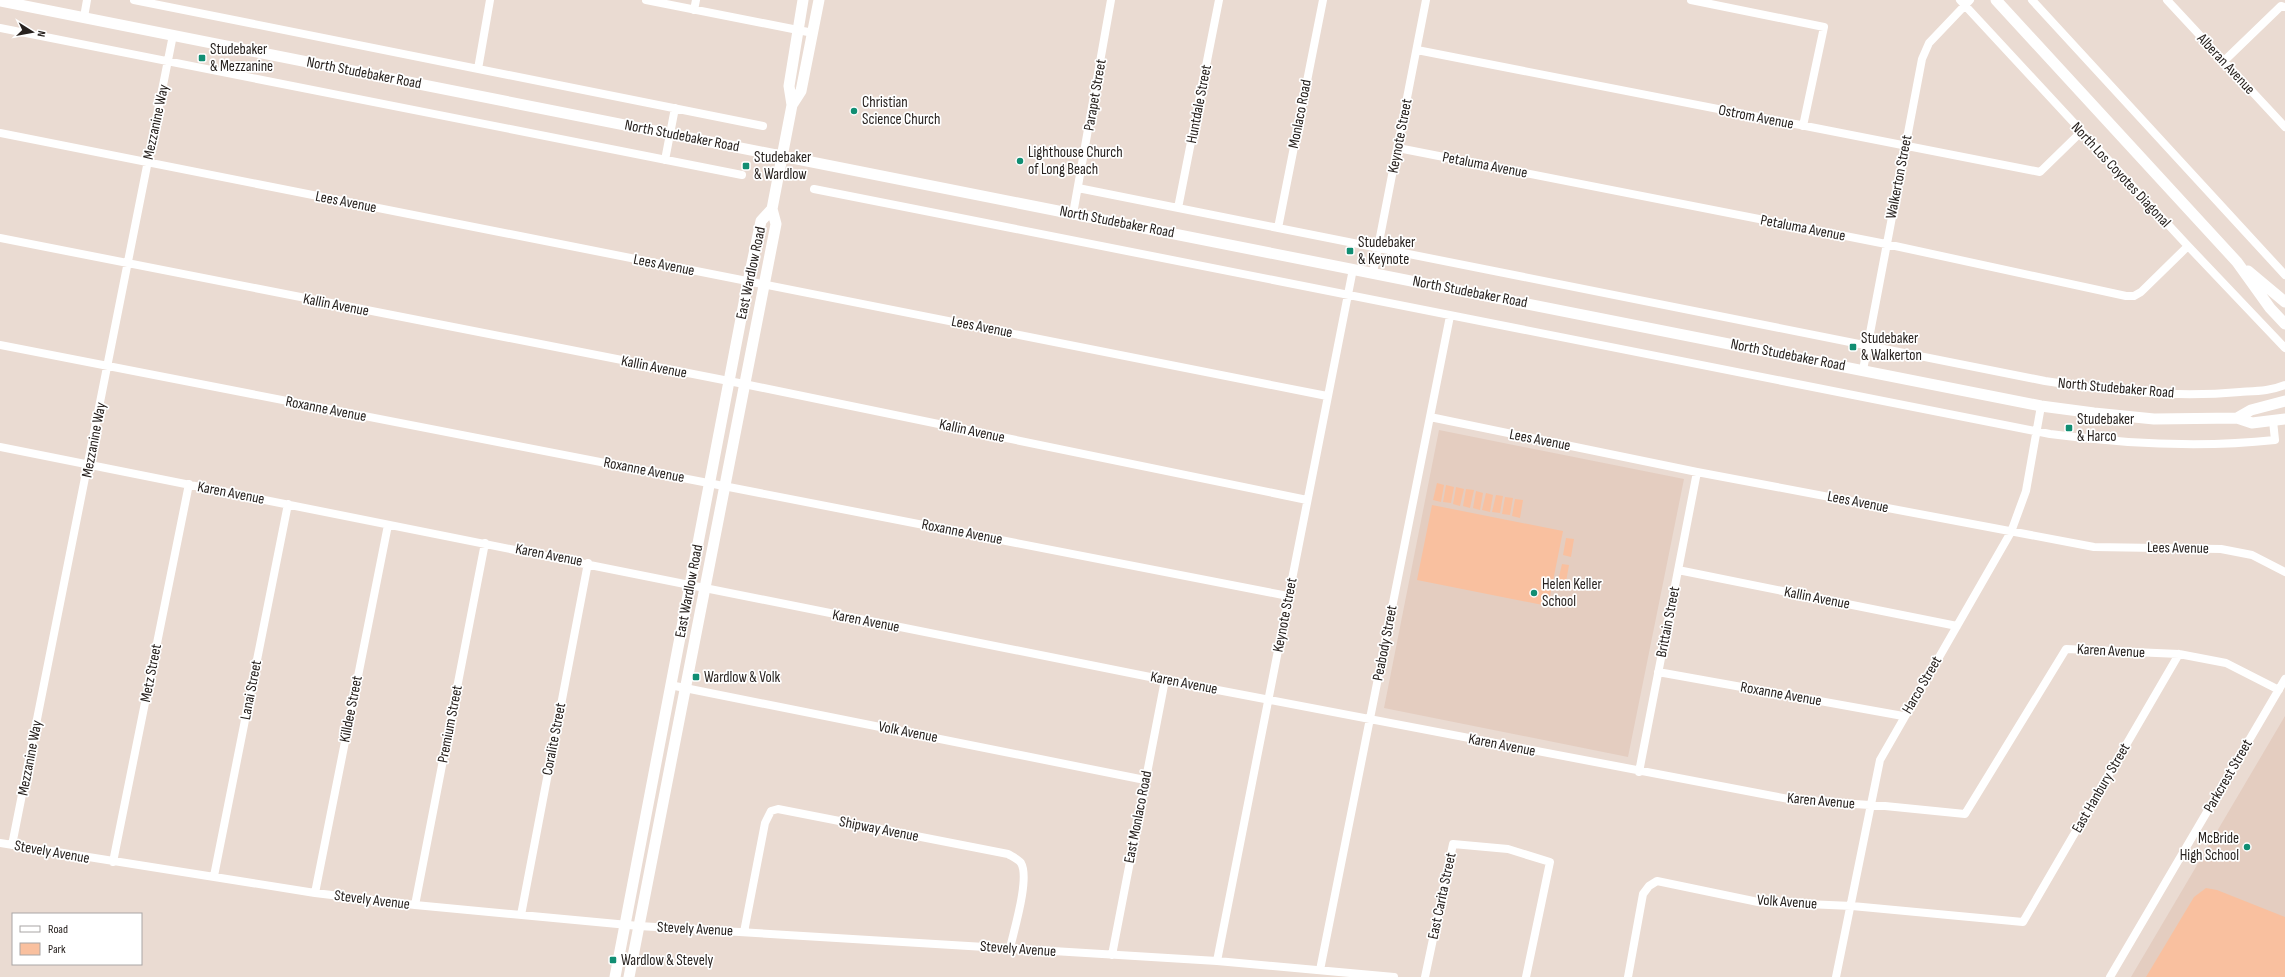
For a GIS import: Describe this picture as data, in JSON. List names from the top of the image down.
{
  "streets": {
    "main road": ["North Studebaker Road", "North Los Coyotes Diagonal", "East Wardlow Road"],
    "street": [
      "Alberan Avenue",
      "Parapet Street",
      "Huntdale Street",
      "Monlaco Road",
      "Ostrom Avenue",
      "Mezzanine Way",
      "Keynote Street",
      "Petaluma Avenue",
      "Walkerton Street",
      "Lees Avenue",
      "Kallin Avenue",
      "Roxanne Avenue",
      "Karen Avenue",
      "Brittain Street",
      "Peabody Street",
      "Metz Street",
      "Harco Street",
      "Lanai Street",
      "Killdee Street",
      "Premium Street",
      "Volk Avenue",
      "Coralite Street",
      "Parkcrest Street",
      "East Hanbury Street",
      "East Monlaco Road",
      "Shipway Avenue",
      "Stevely Avenue",
      "East Carita Street"
    ]
  },
  "crossings": [
    ["North Studebaker Road", "Parapet Street"],
    ["North Studebaker Road", "Huntdale Street"],
    ["North Studebaker Road", "Monlaco Road"],
    ["North Studebaker Road", "Mezzanine Way"],
    ["North Studebaker Road", "Keynote Street"],
    ["North Studebaker Road", "Walkerton Street"],
    ["North Studebaker Road", "East Wardlow Road"],
    ["North Studebaker Road", "Peabody Street"],
    ["North Studebaker Road", "Harco Street"],
    ["Ostrom Avenue", "Keynote Street"],
    ["Ostrom Avenue", "North Los Coyotes Diagonal"],
    ["Ostrom Avenue", "Walkerton Street"],
    ["Mezzanine Way", "Lees Avenue"],
    ["Mezzanine Way", "Kallin Avenue"],
    ["Mezzanine Way", "Roxanne Avenue"],
    ["Mezzanine Way", "Karen Avenue"],
    ["Mezzanine Way", "Stevely Avenue"],
    ["Keynote Street", "Petaluma Avenue"],
    ["Keynote Street", "Lees Avenue"],
    ["Keynote Street", "Kallin Avenue"],
    ["Keynote Street", "Roxanne Avenue"],
    ["Keynote Street", "Karen Avenue"],
    ["Keynote Street", "Stevely Avenue"],
    ["Petaluma Avenue", "North Los Coyotes Diagonal"],
    ["Petaluma Avenue", "Walkerton Street"],
    ["North Los Coyotes Diagonal", "Walkerton Street"],
    ["Lees Avenue", "East Wardlow Road"],
    ["Lees Avenue", "Brittain Street"],
    ["Lees Avenue", "Peabody Street"],
    ["Lees Avenue", "Harco Street"],
    ["East Wardlow Road", "Kallin Avenue"],
    ["East Wardlow Road", "Roxanne Avenue"],
    ["East Wardlow Road", "Karen Avenue"],
    ["East Wardlow Road", "Volk Avenue"],
    ["East Wardlow Road", "Stevely Avenue"],
    ["Kallin Avenue", "Brittain Street"],
    ["Kallin Avenue", "Harco Street"],
    ["Roxanne Avenue", "Brittain Street"],
    ["Roxanne Avenue", "Harco Street"],
    ["Karen Avenue", "Brittain Street"],
    ["Karen Avenue", "Peabody Street"],
    ["Karen Avenue", "Metz Street"],
    ["Karen Avenue", "Harco Street"],
    ["Karen Avenue", "Lanai Street"],
    ["Karen Avenue", "Killdee Street"],
    ["Karen Avenue", "Premium Street"],
    ["Karen Avenue", "Coralite Street"],
    ["Karen Avenue", "Parkcrest Street"],
    ["Karen Avenue", "East Hanbury Street"],
    ["Karen Avenue", "East Monlaco Road"],
    ["Peabody Street", "Stevely Avenue"],
    ["Metz Street", "Stevely Avenue"],
    ["Harco Street", "Volk Avenue"],
    ["Lanai Street", "Stevely Avenue"],
    ["Killdee Street", "Stevely Avenue"],
    ["Premium Street", "Stevely Avenue"],
    ["Volk Avenue", "East Hanbury Street"],
    ["Volk Avenue", "East Monlaco Road"],
    ["Coralite Street", "Stevely Avenue"],
    ["East Monlaco Road", "Stevely Avenue"],
    ["Shipway Avenue", "Stevely Avenue"]
  ],
  "places": {
    "transit": [
      "Studebaker & Mezzanine",
      "Studebaker & Wardlow",
      "Studebaker & Keynote",
      "Studebaker & Walkerton",
      "Studebaker & Harco",
      "Wardlow & Volk",
      "Wardlow & Stevely"
    ],
    "other": [
      "Christian Science Church",
      "Lighthouse Church of Long Beach",
      "Helen Keller School",
      "McBride High School"
    ]
  },
  "legend": ["Road", "Park"],
  "north": "right"
}
